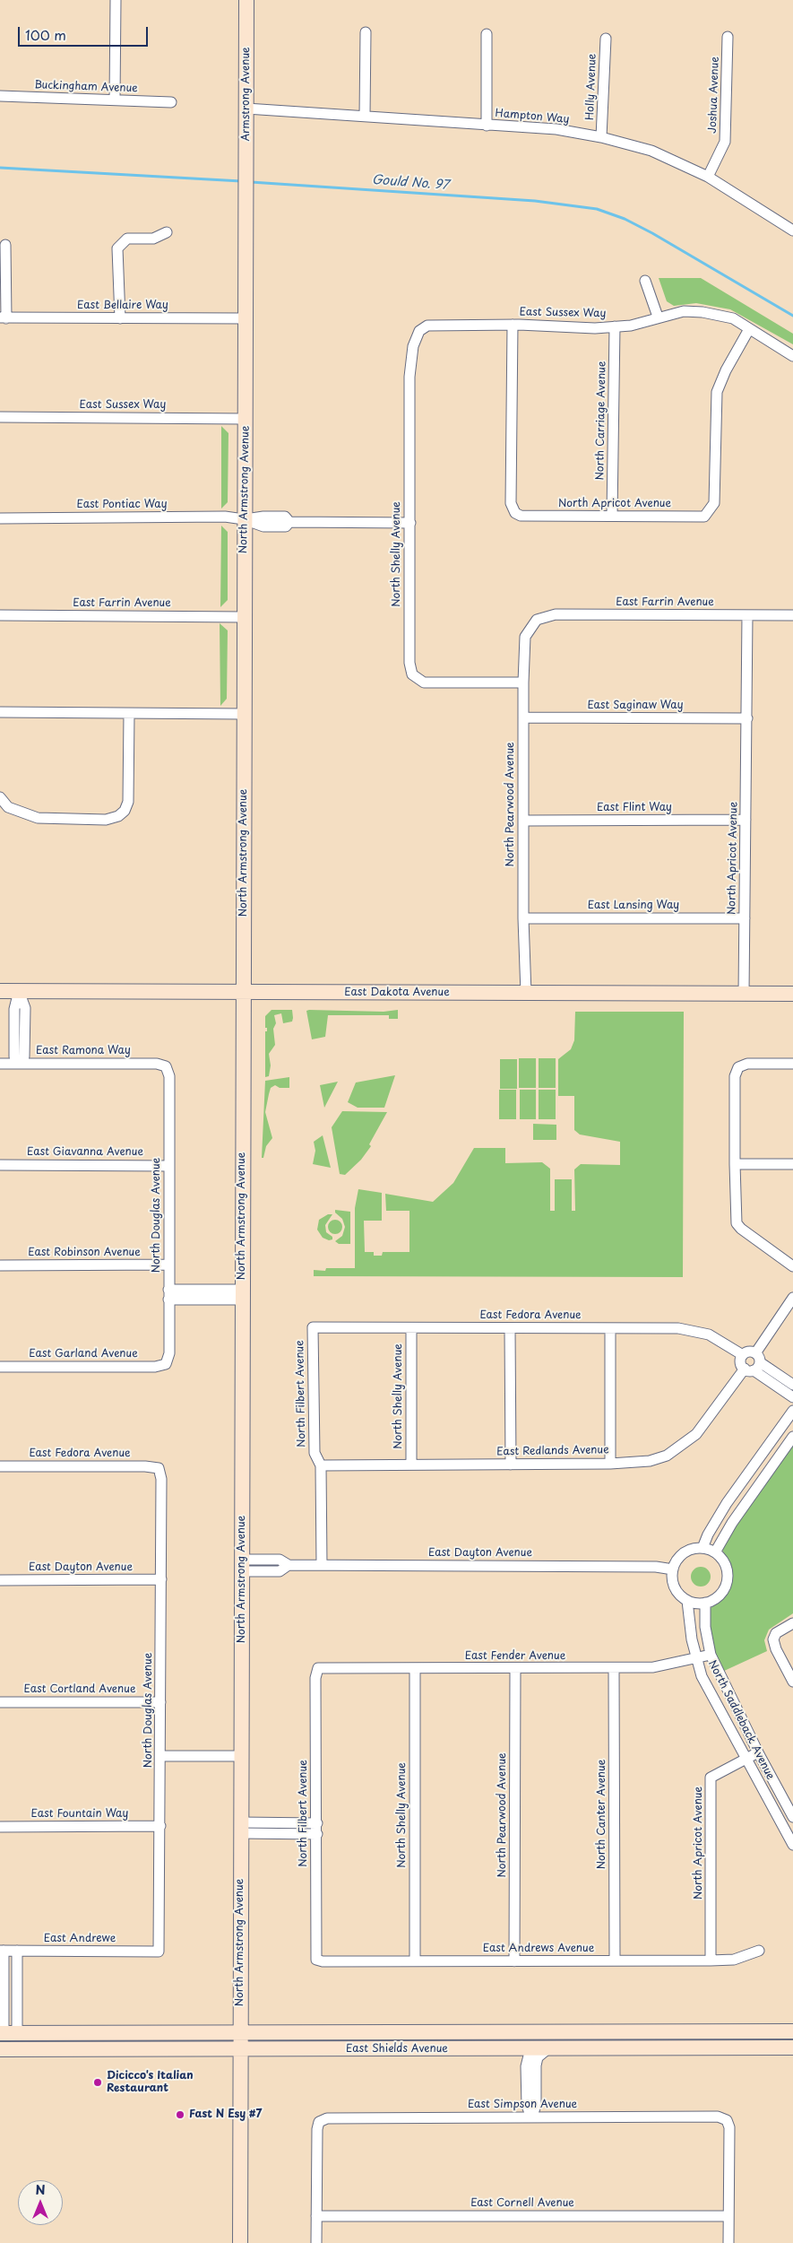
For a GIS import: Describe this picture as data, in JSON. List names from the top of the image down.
{
  "streets": {
    "street": [
      "Buckingham Avenue",
      "Holly Avenue",
      "Armstrong Avenue",
      "Joshua Avenue",
      "Hampton Way",
      "East Bellaire Way",
      "East Sussex Way",
      "North Carriage Avenue",
      "North Armstrong Avenue",
      "North Apricot Avenue",
      "East Pontiac Way",
      "North Shelly Avenue",
      "East Farrin Avenue",
      "East Saginaw Way",
      "North Pearwood Avenue",
      "East Flint Way",
      "East Lansing Way",
      "East Dakota Avenue",
      "East Ramona Way",
      "East Giavanna Avenue",
      "North Douglas Avenue",
      "East Robinson Avenue",
      "East Fedora Avenue",
      "East Garland Avenue",
      "North Filbert Avenue",
      "East Redlands Avenue",
      "East Dayton Avenue",
      "East Fender Avenue",
      "East Cortland Avenue",
      "North Saddleback Avenue",
      "East Fountain Way",
      "North Canter Avenue",
      "East Andrewe",
      "East Andrews Avenue",
      "East Shields Avenue",
      "East Simpson Avenue",
      "East Cornell Avenue"
    ]
  },
  "crossings": [
    ["Holly Avenue", "Hampton Way"],
    ["Armstrong Avenue", "Hampton Way"],
    ["Armstrong Avenue", "North Armstrong Avenue"],
    ["Joshua Avenue", "Hampton Way"],
    ["East Bellaire Way", "North Armstrong Avenue"],
    ["East Sussex Way", "North Carriage Avenue"],
    ["East Sussex Way", "North Armstrong Avenue"],
    ["East Sussex Way", "North Apricot Avenue"],
    ["East Sussex Way", "North Shelly Avenue"],
    ["North Carriage Avenue", "North Apricot Avenue"],
    ["North Armstrong Avenue", "East Pontiac Way"],
    ["North Armstrong Avenue", "East Farrin Avenue"],
    ["North Armstrong Avenue", "East Dakota Avenue"],
    ["North Armstrong Avenue", "East Dayton Avenue"],
    ["North Armstrong Avenue", "East Shields Avenue"],
    ["North Apricot Avenue", "East Farrin Avenue"],
    ["North Apricot Avenue", "East Saginaw Way"],
    ["North Apricot Avenue", "East Flint Way"],
    ["North Apricot Avenue", "East Lansing Way"],
    ["North Apricot Avenue", "East Dakota Avenue"],
    ["North Apricot Avenue", "North Saddleback Avenue"],
    ["North Apricot Avenue", "East Andrews Avenue"],
    ["East Pontiac Way", "North Shelly Avenue"],
    ["North Shelly Avenue", "North Pearwood Avenue"],
    ["North Shelly Avenue", "East Fedora Avenue"],
    ["North Shelly Avenue", "East Redlands Avenue"],
    ["North Shelly Avenue", "East Fender Avenue"],
    ["North Shelly Avenue", "East Andrews Avenue"],
    ["East Farrin Avenue", "North Pearwood Avenue"],
    ["East Saginaw Way", "North Pearwood Avenue"],
    ["North Pearwood Avenue", "East Flint Way"],
    ["North Pearwood Avenue", "East Lansing Way"],
    ["North Pearwood Avenue", "East Dakota Avenue"],
    ["North Pearwood Avenue", "East Fender Avenue"],
    ["North Pearwood Avenue", "East Andrews Avenue"],
    ["East Ramona Way", "North Douglas Avenue"],
    ["East Giavanna Avenue", "North Douglas Avenue"],
    ["North Douglas Avenue", "East Robinson Avenue"],
    ["North Douglas Avenue", "East Fedora Avenue"],
    ["North Douglas Avenue", "East Garland Avenue"],
    ["North Douglas Avenue", "East Dayton Avenue"],
    ["North Douglas Avenue", "East Cortland Avenue"],
    ["North Douglas Avenue", "East Fountain Way"],
    ["North Douglas Avenue", "East Andrewe"],
    ["East Fedora Avenue", "North Filbert Avenue"],
    ["East Fedora Avenue", "East Redlands Avenue"],
    ["North Filbert Avenue", "East Redlands Avenue"],
    ["North Filbert Avenue", "East Dayton Avenue"],
    ["North Filbert Avenue", "East Fender Avenue"],
    ["North Filbert Avenue", "East Andrews Avenue"],
    ["East Dayton Avenue", "North Saddleback Avenue"],
    ["East Fender Avenue", "North Saddleback Avenue"],
    ["East Fender Avenue", "North Canter Avenue"],
    ["North Canter Avenue", "East Andrews Avenue"],
    ["East Simpson Avenue", "East Cornell Avenue"]
  ],
  "water": ["Gould No. 97"],
  "places": ["Dicicco's Italian Restaurant", "Fast N Esy #7"],
  "scale_bar": "100 m",
  "north": "top"
}
